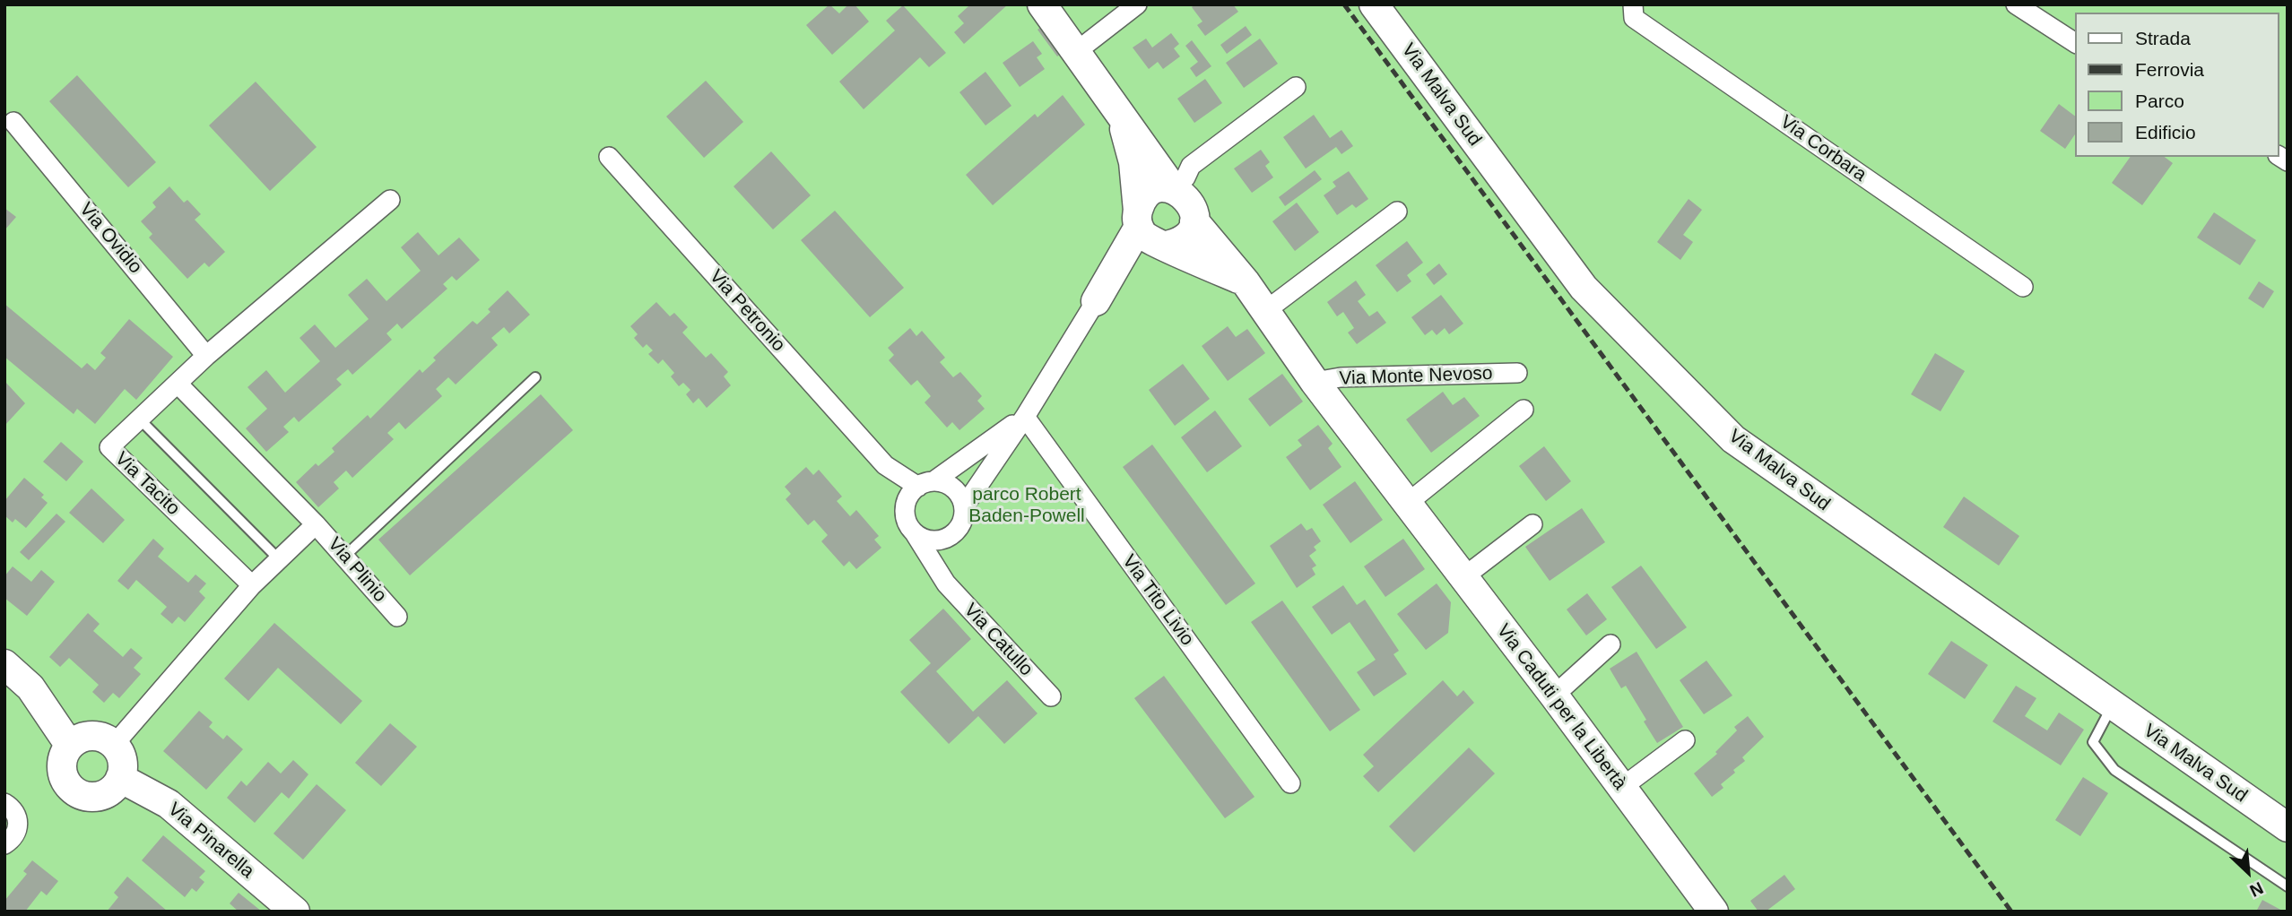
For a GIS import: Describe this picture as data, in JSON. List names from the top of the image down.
{
  "streets": {
    "street": [
      "Via Malva Sud",
      "Via Corbara",
      "Via Ovidio",
      "Via Petronio",
      "Via Monte Nevoso",
      "Via Tacito",
      "Via Plinio",
      "Via Tito Livio",
      "Via Catullo",
      "Via Caduti per la Libertà",
      "Via Pinarella"
    ]
  },
  "crossings": [
    ["Via Ovidio", "Via Tacito"],
    ["Via Petronio", "Via Catullo"],
    ["Via Monte Nevoso", "Via Caduti per la Libertà"]
  ],
  "parks": ["parco Robert Baden-Powell"],
  "legend": [
    "Strada",
    "Ferrovia",
    "Parco",
    "Edificio"
  ],
  "north": "bottom right"
}
